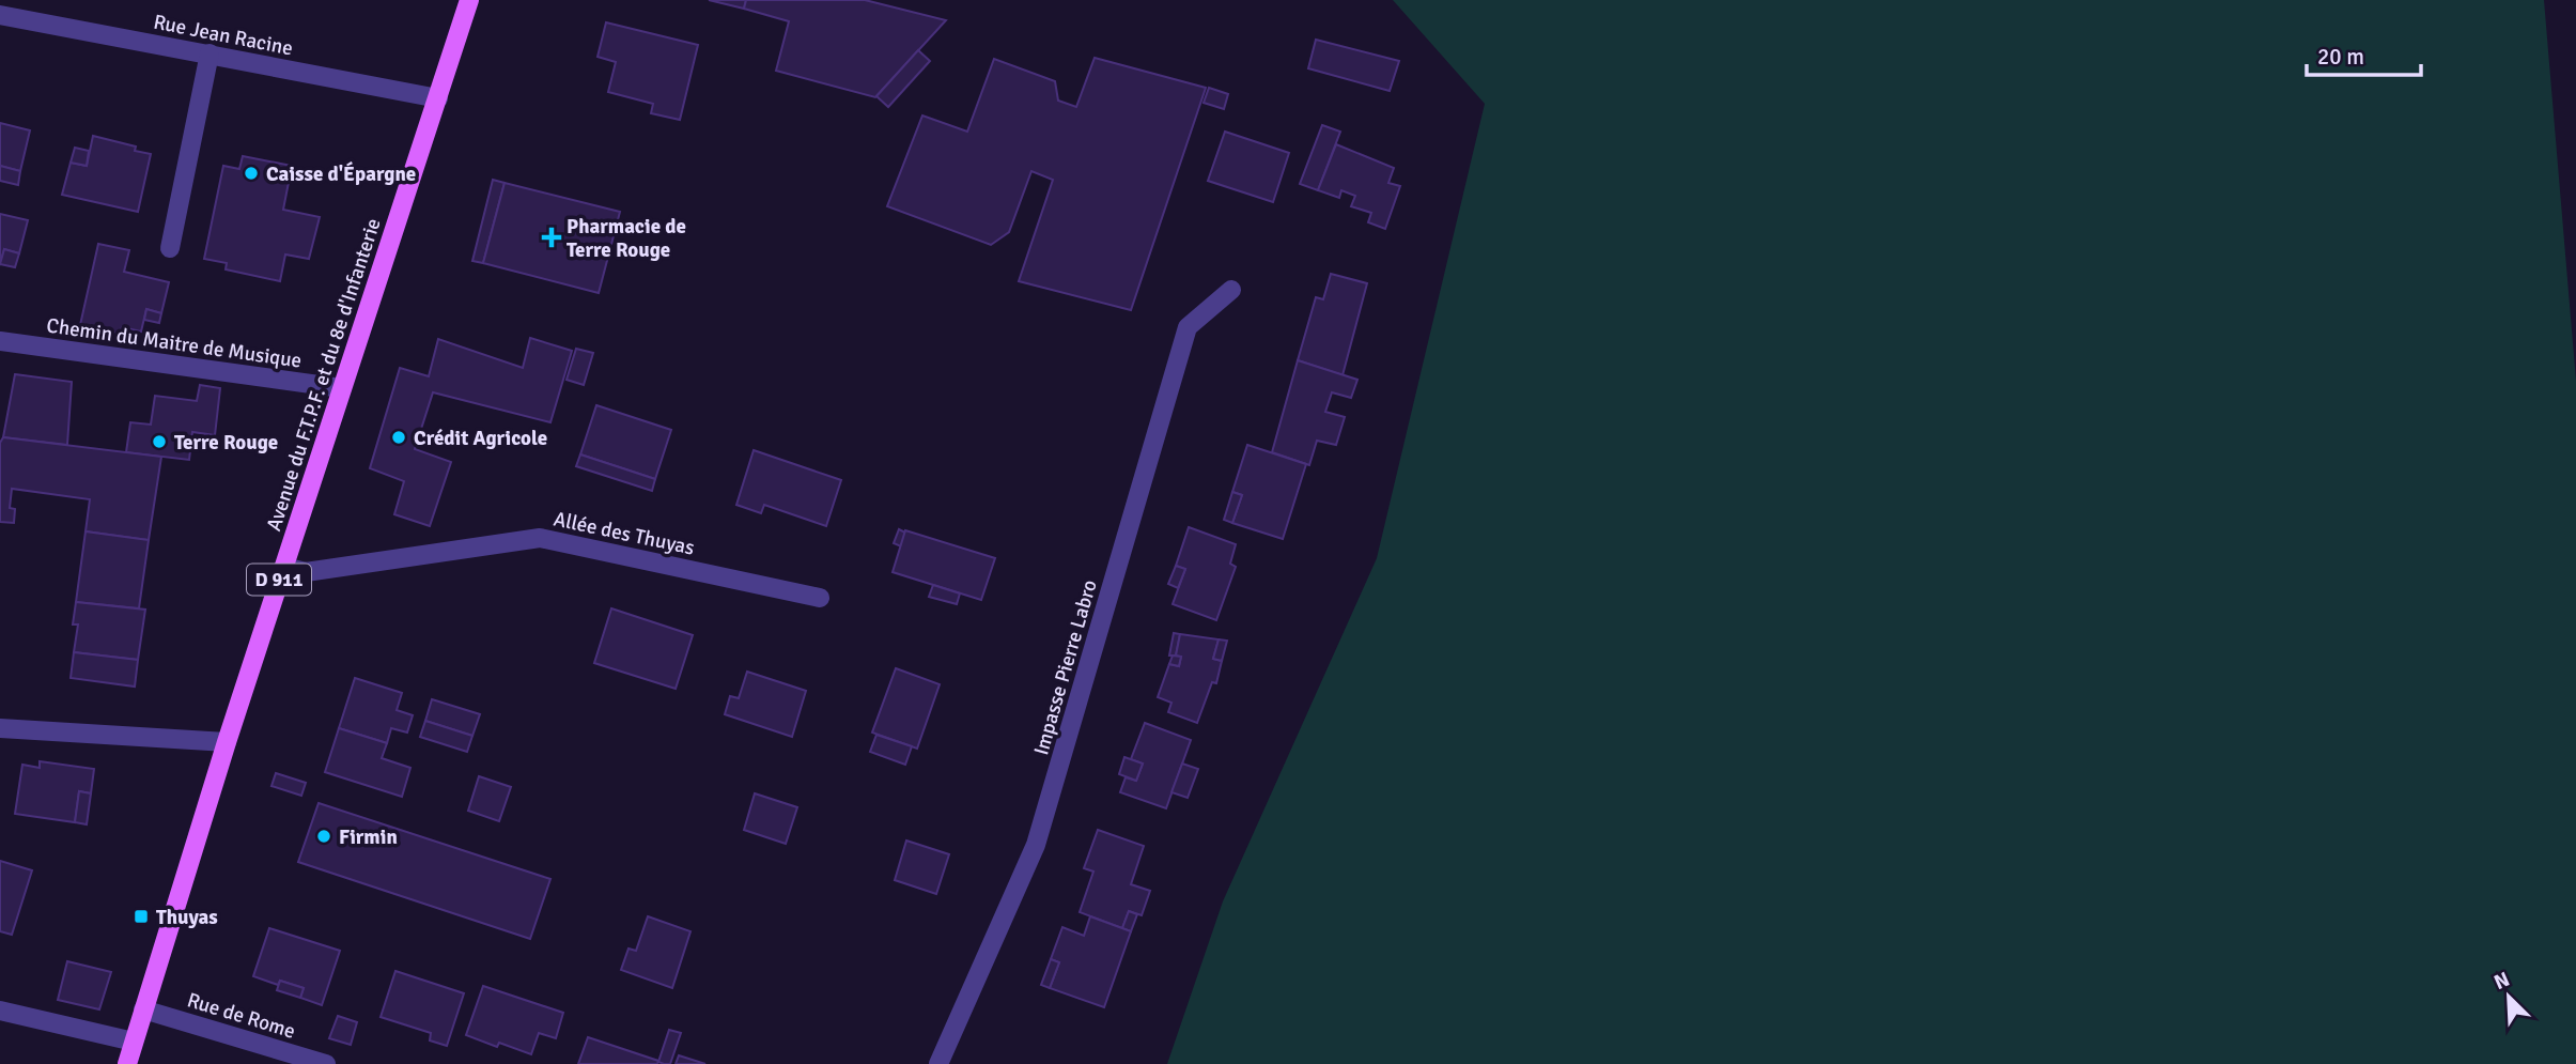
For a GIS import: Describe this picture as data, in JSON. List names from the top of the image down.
{
  "streets": {
    "main road": ["Avenue du F.T.P.F. et du 8e d'Infanterie", "D 911"],
    "street": [
      "Rue Jean Racine",
      "Chemin du Maitre de Musique",
      "Allée des Thuyas",
      "Impasse Pierre Labro",
      "Rue de Rome"
    ]
  },
  "crossings": [
    ["Rue Jean Racine", "Avenue du F.T.P.F. et du 8e d'Infanterie"],
    ["Chemin du Maitre de Musique", "Avenue du F.T.P.F. et du 8e d'Infanterie"],
    ["Avenue du F.T.P.F. et du 8e d'Infanterie", "Allée des Thuyas"],
    ["Avenue du F.T.P.F. et du 8e d'Infanterie", "Rue de Rome"]
  ],
  "places": {
    "other": [
      "Caisse d'Épargne",
      "Crédit Agricole",
      "Terre Rouge",
      "Firmin"
    ],
    "health": ["Pharmacie de Terre Rouge"],
    "transit": ["Thuyas"]
  },
  "scale_bar": "20 m",
  "north": "top left"
}
